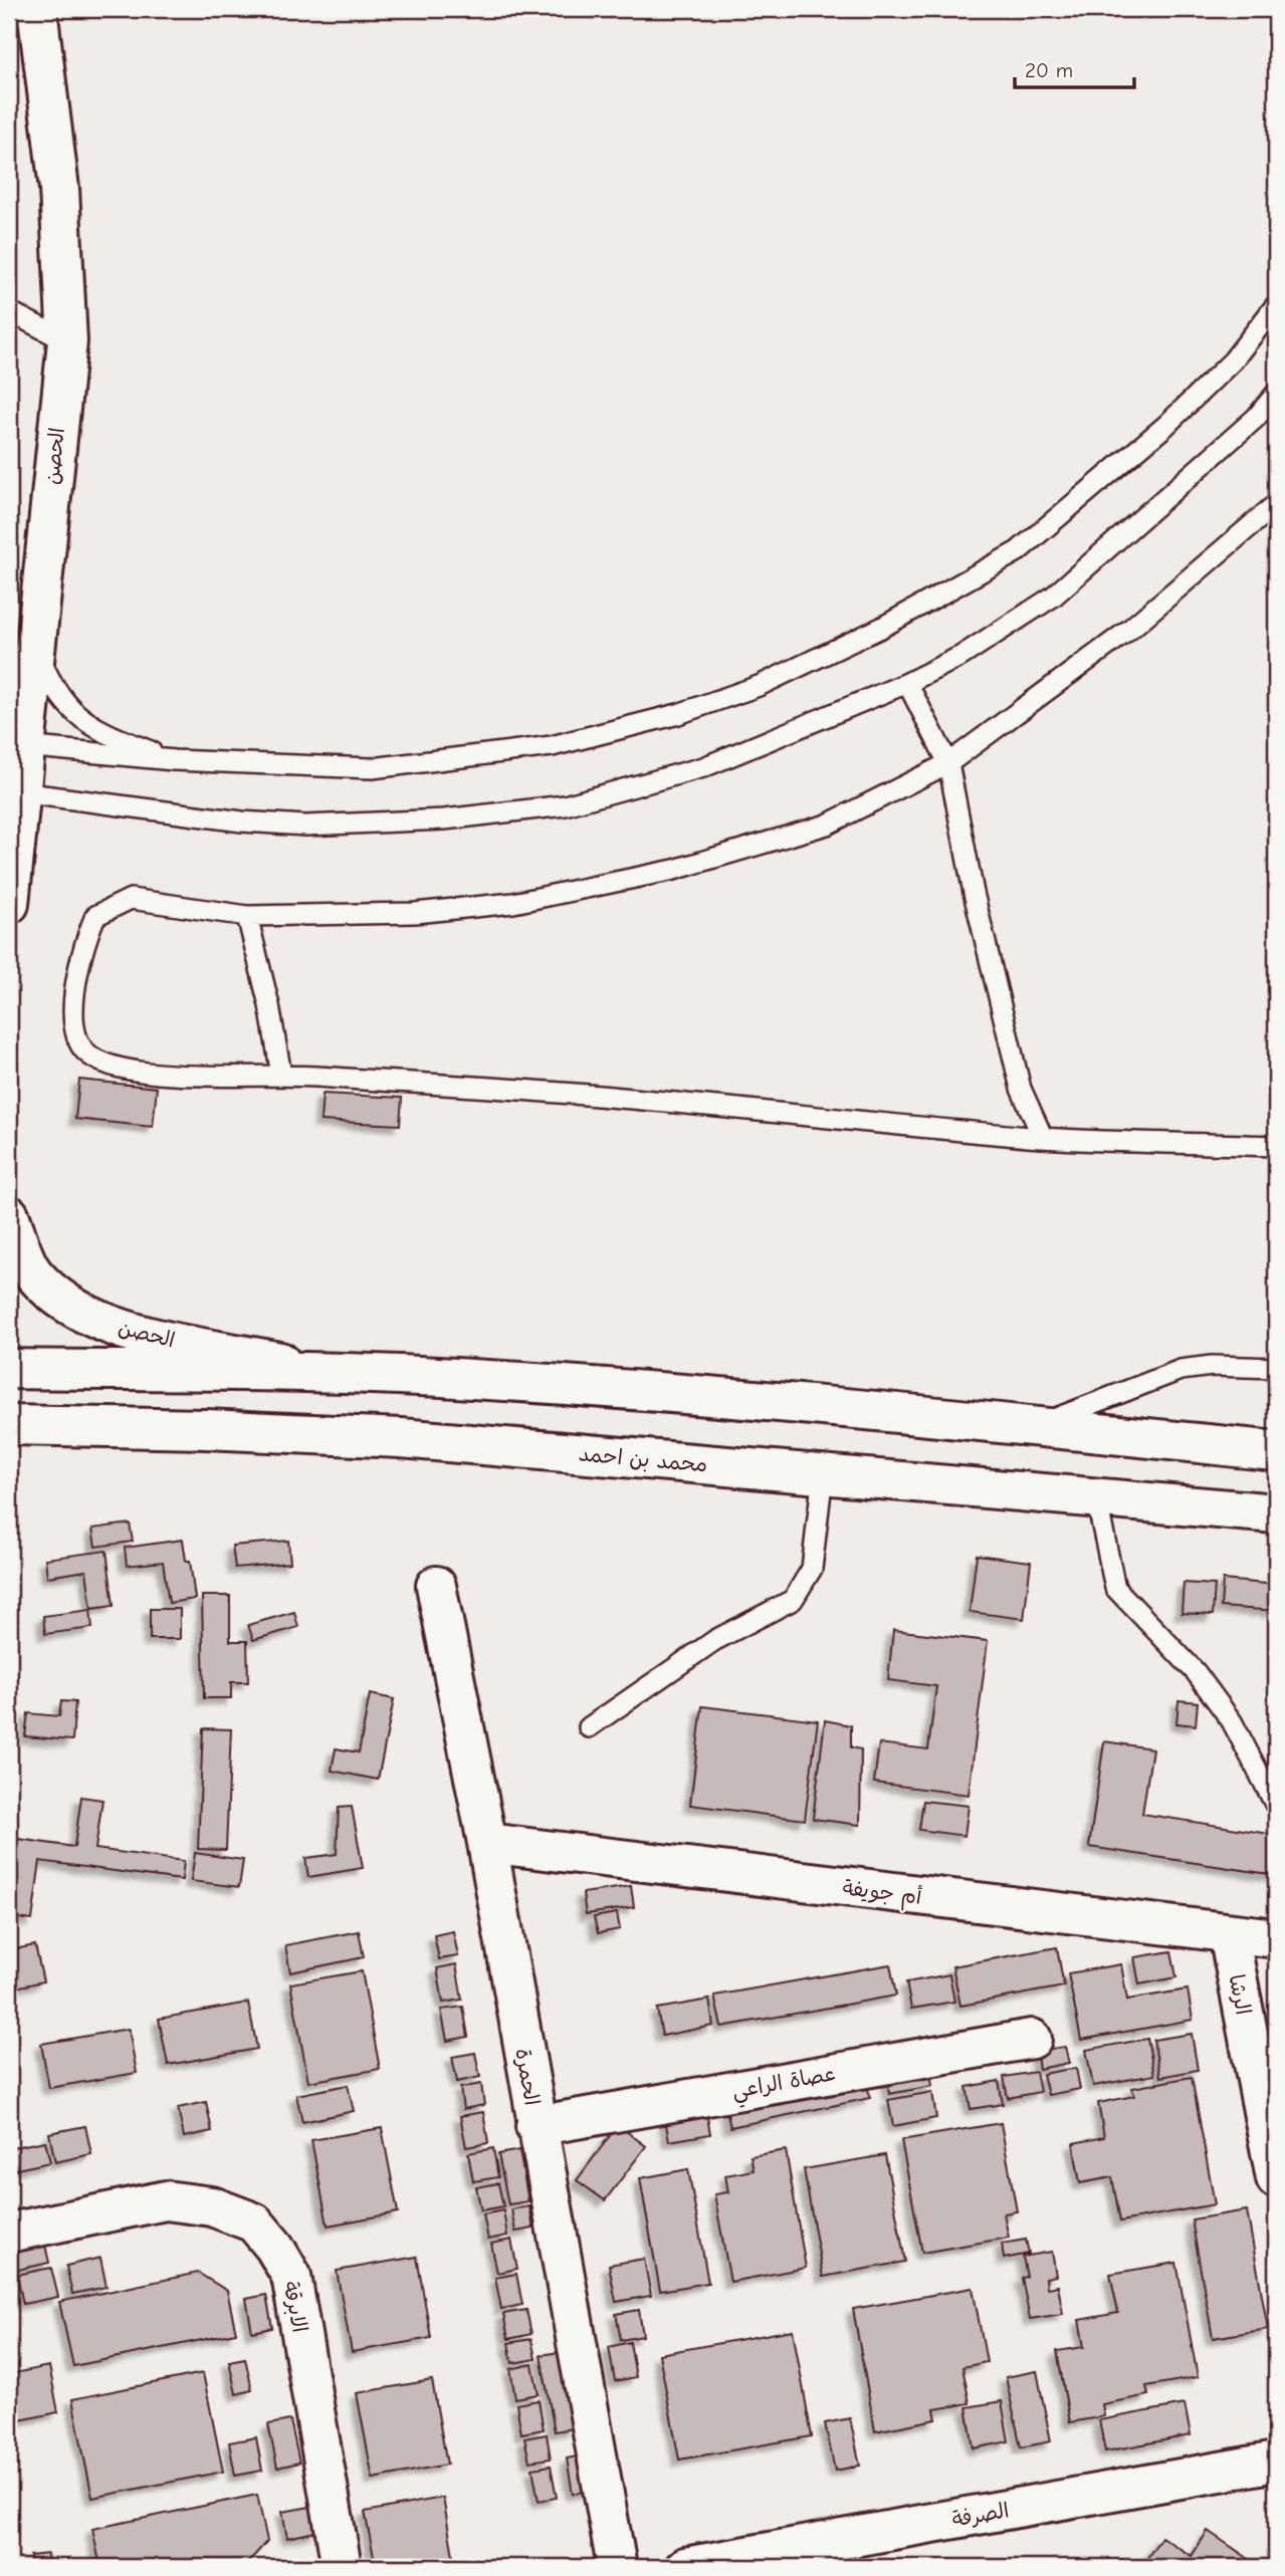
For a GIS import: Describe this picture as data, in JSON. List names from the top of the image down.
{
  "streets": {
    "street": [
      "الحصن",
      "محمد بن احمد",
      "أم جويفة",
      "الرشا",
      "الحمرة",
      "عصاة الراعي",
      "الابرقة",
      "الصرفة"
    ]
  },
  "crossings": [
    ["أم جويفة", "الرشا"],
    ["أم جويفة", "الحمرة"],
    ["الحمرة", "عصاة الراعي"]
  ],
  "scale_bar": "20 m"
}
